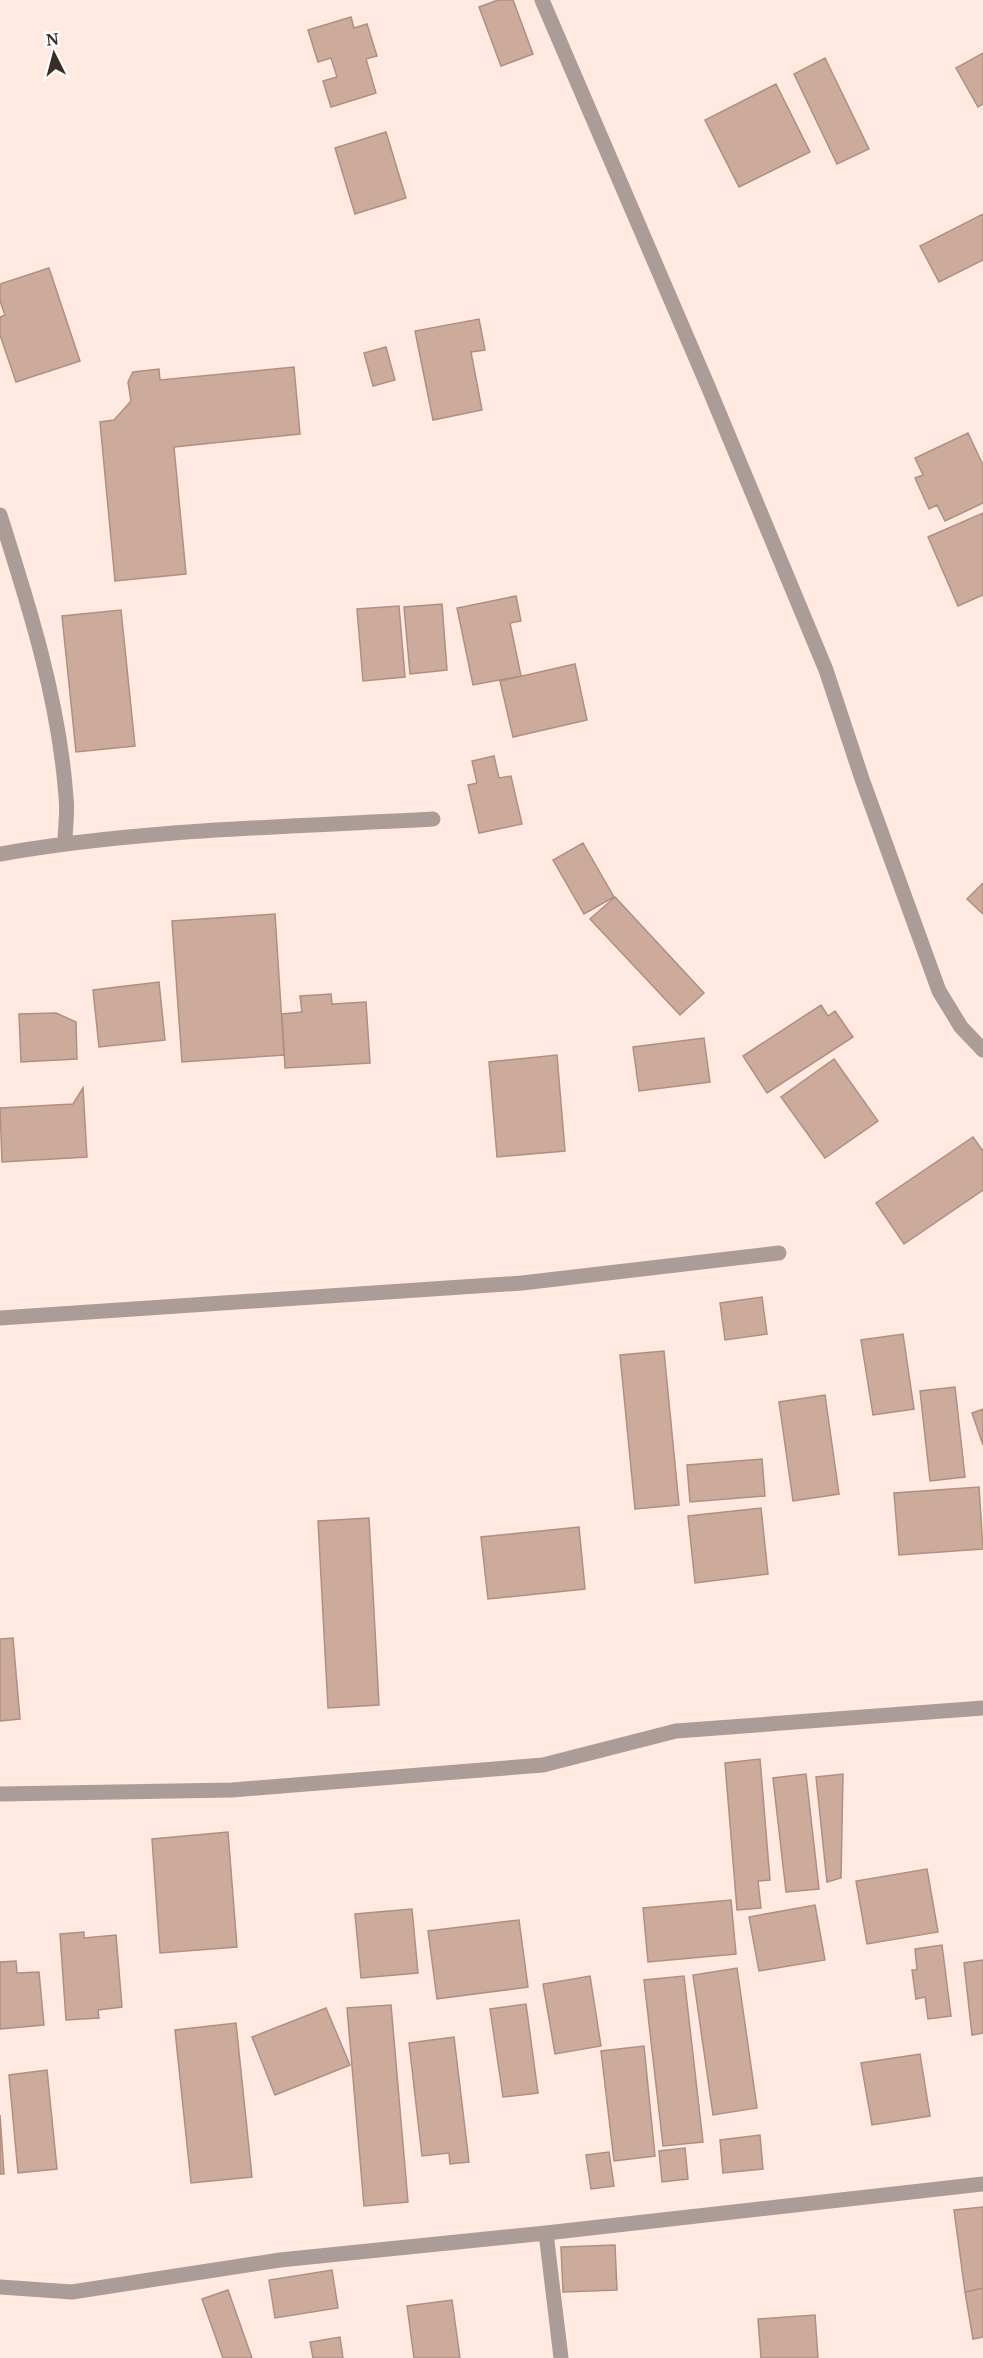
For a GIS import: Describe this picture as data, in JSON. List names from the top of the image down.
{
  "north": "top"
}
